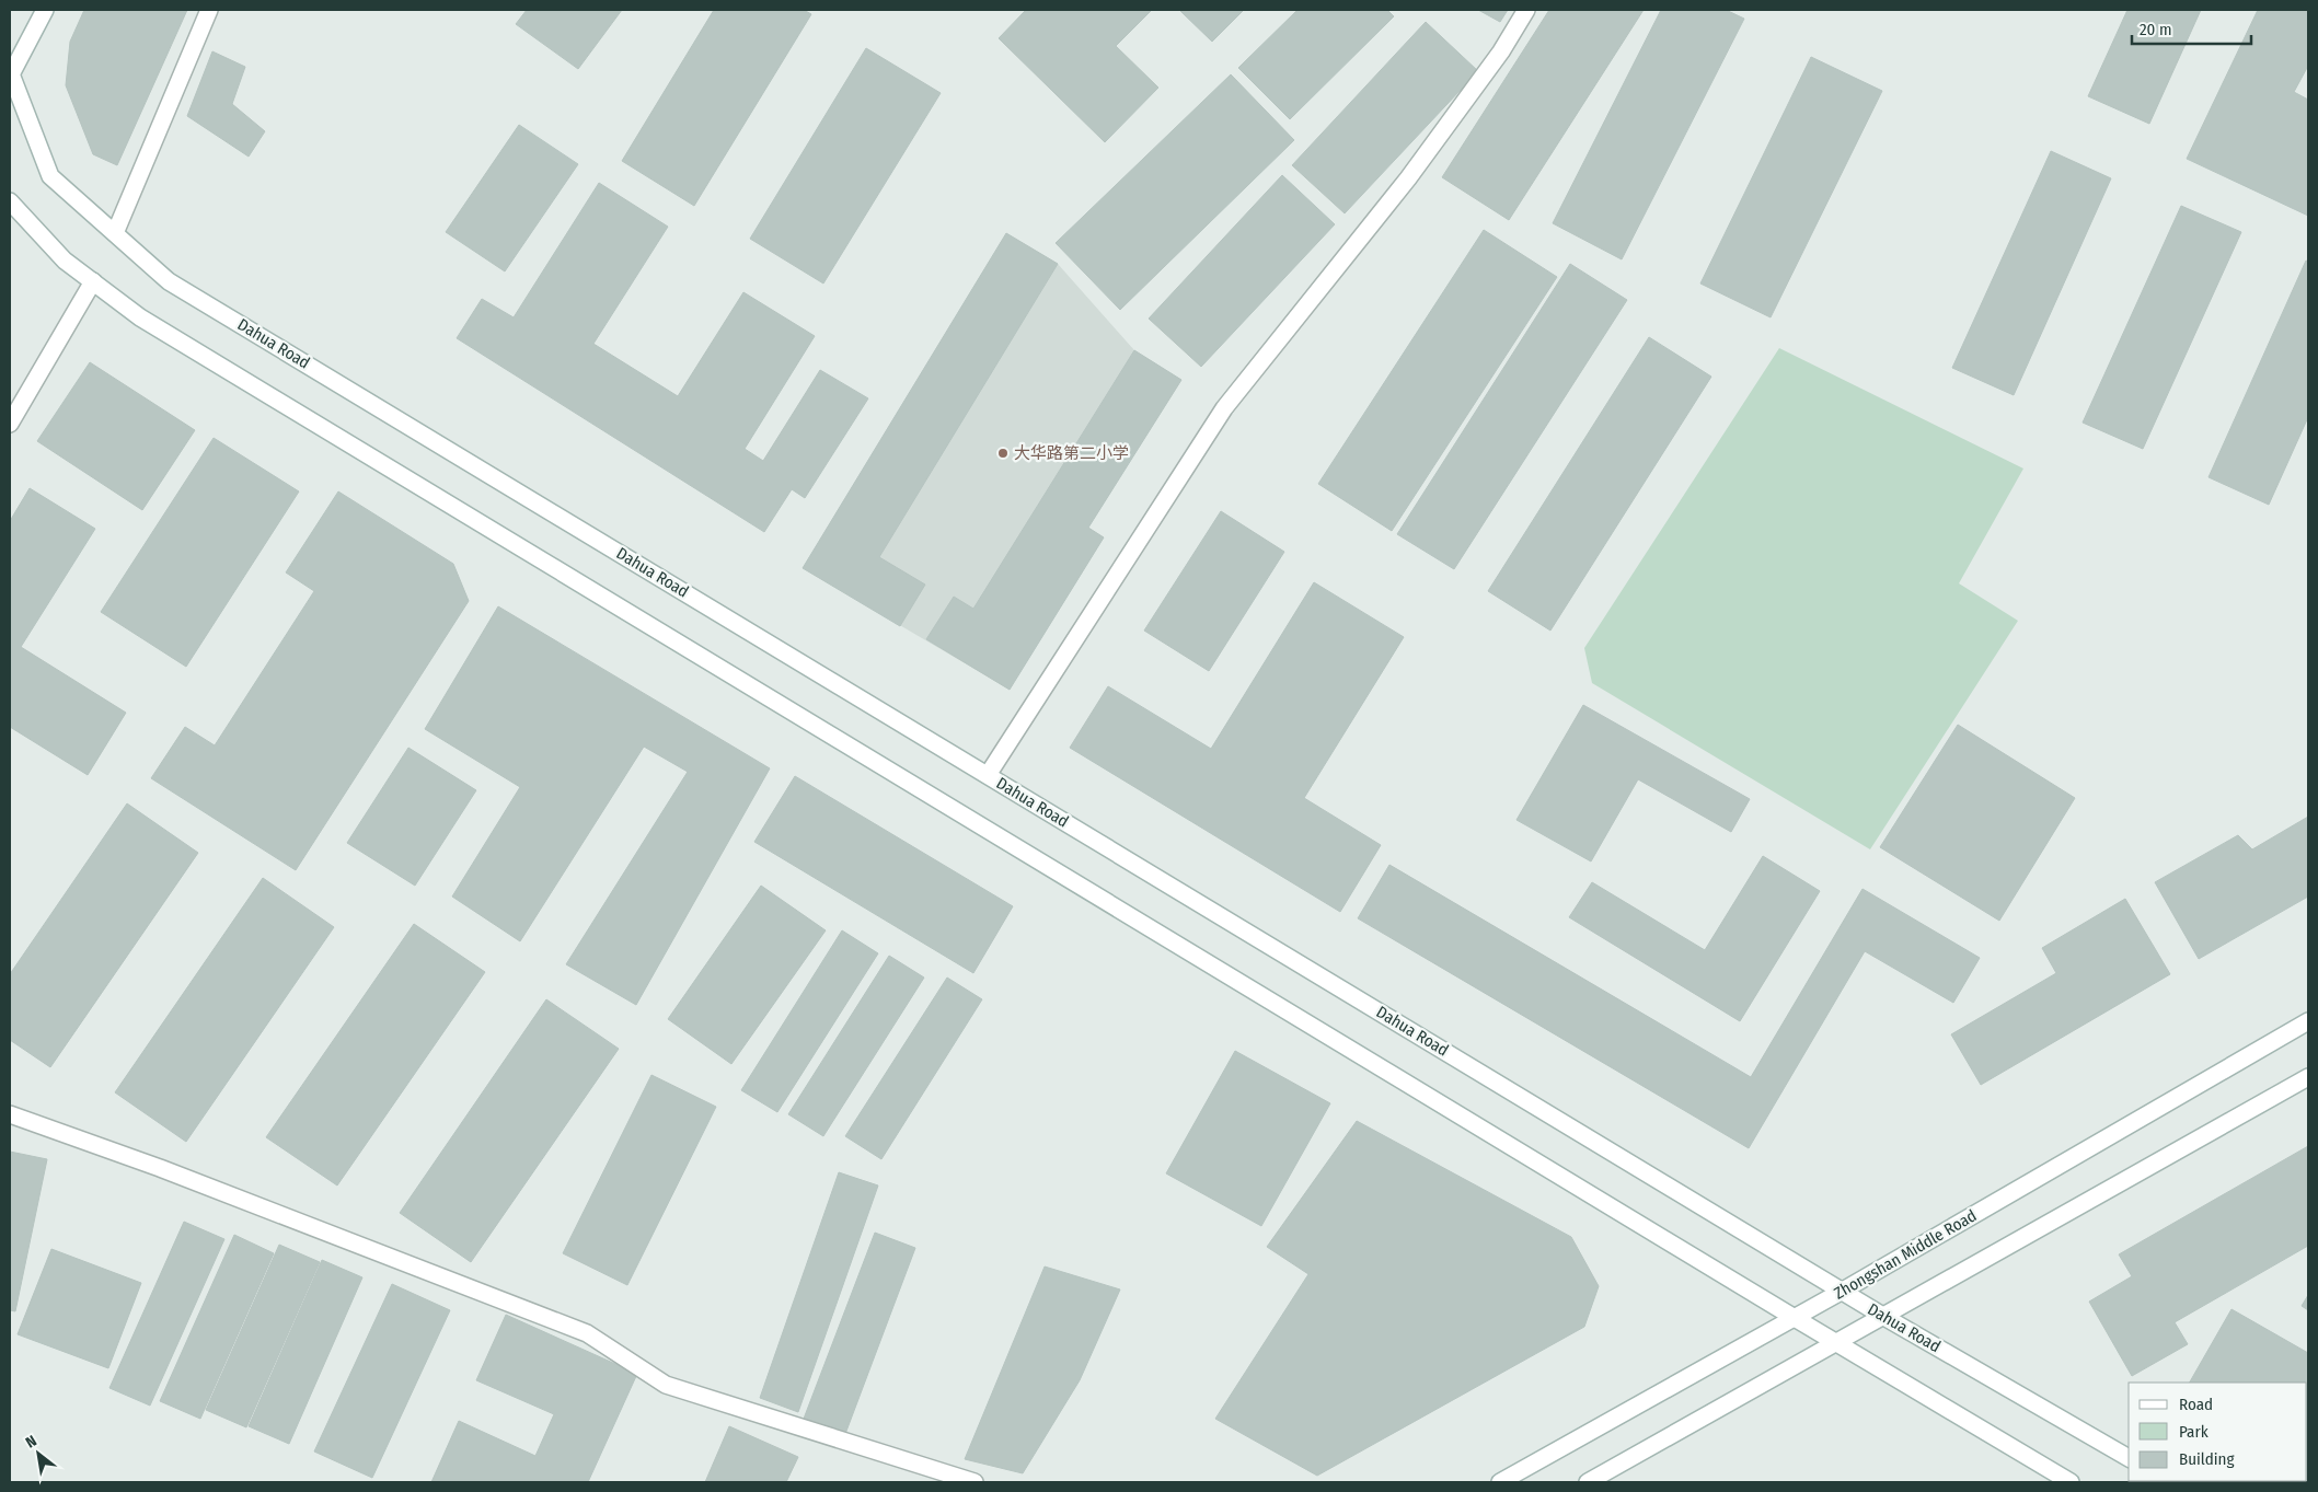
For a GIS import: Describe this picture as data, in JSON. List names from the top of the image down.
{
  "streets": {
    "street": ["Dahua Road", "Zhongshan Middle Road"]
  },
  "crossings": [
    ["Dahua Road", "Zhongshan Middle Road"]
  ],
  "places": ["大华路第二小学"],
  "legend": ["Road", "Park", "Building"],
  "scale_bar": "20 m",
  "north": "top left"
}
